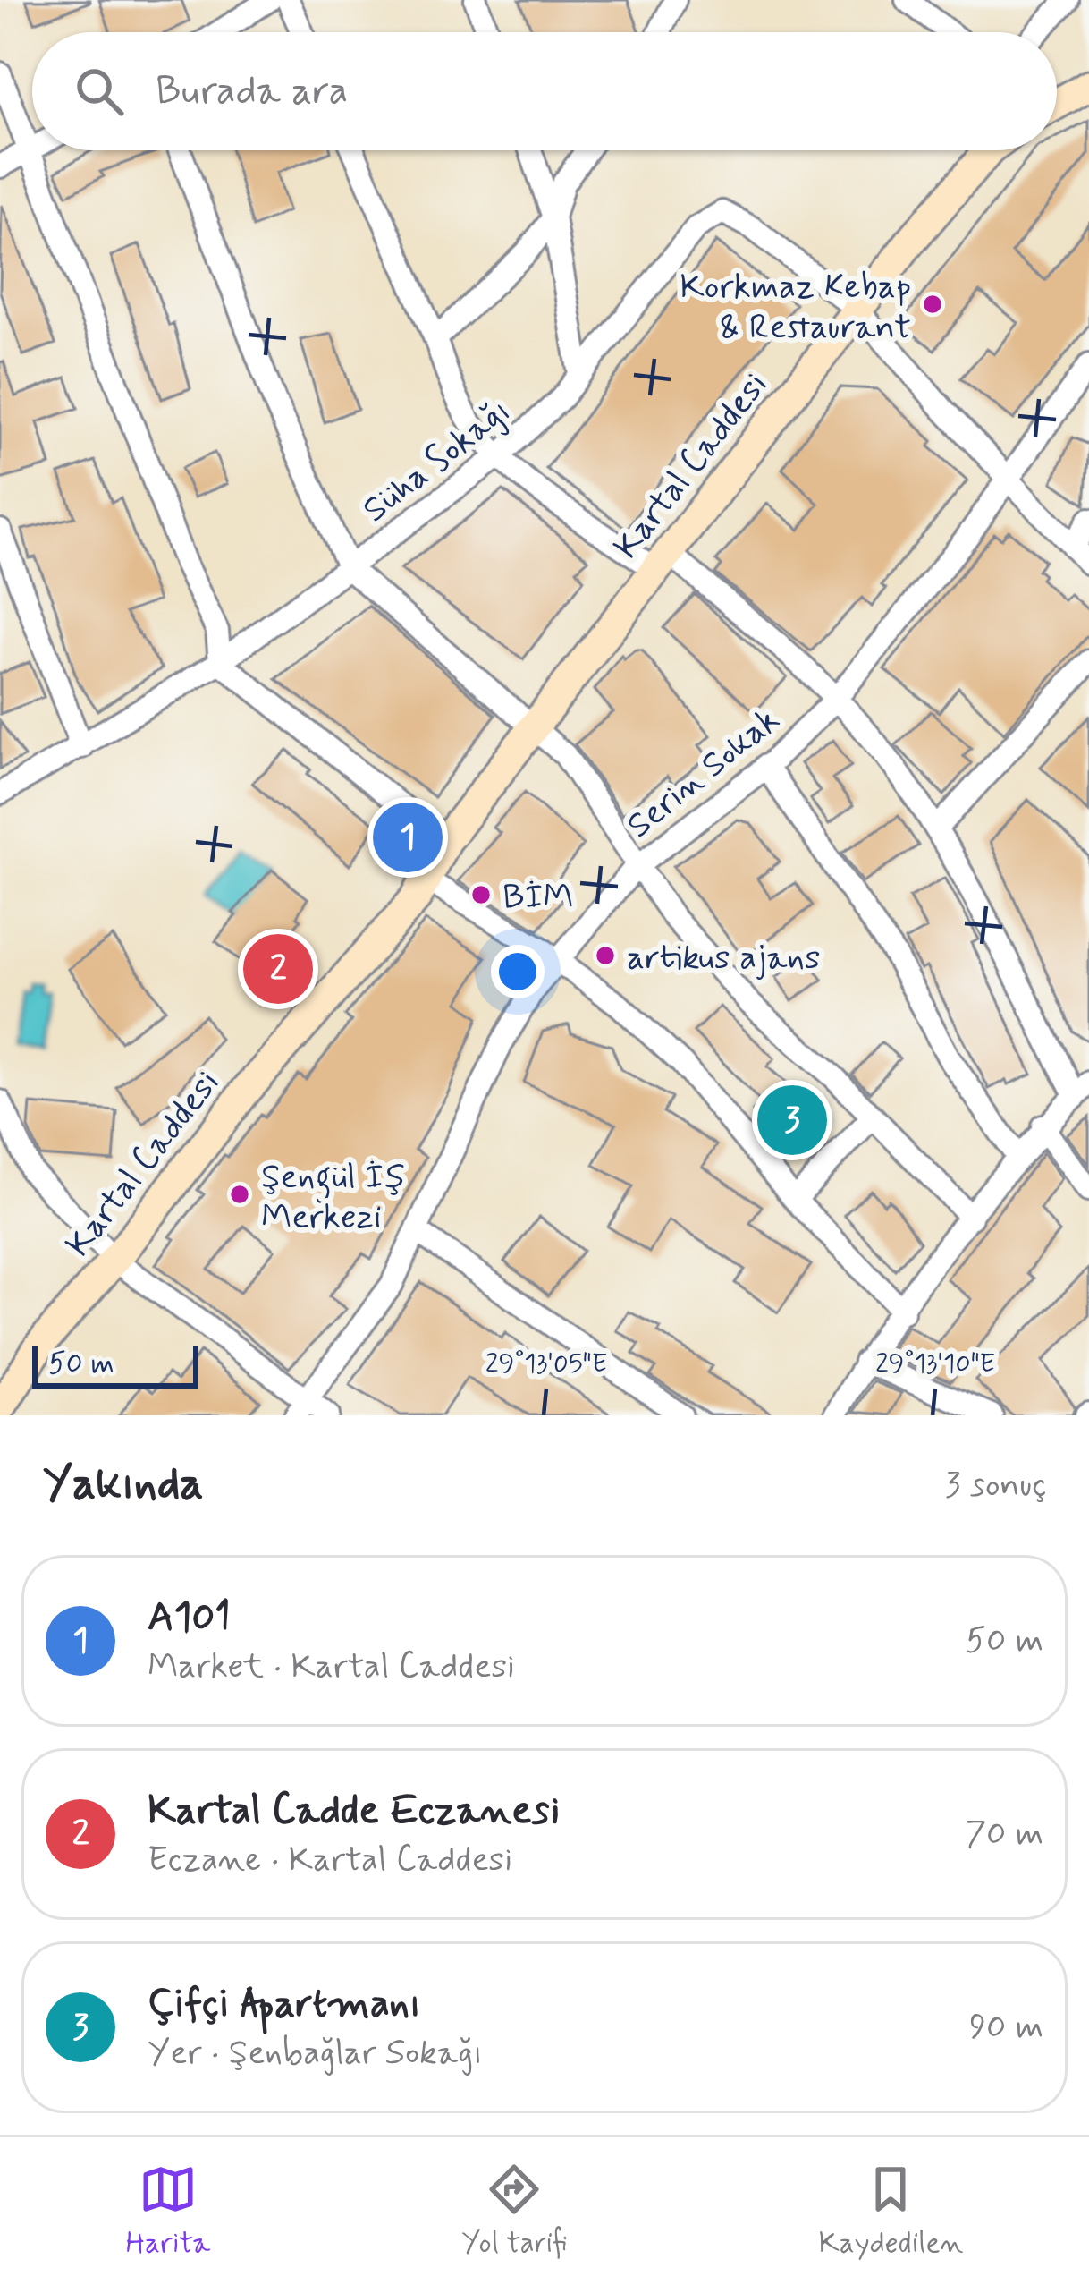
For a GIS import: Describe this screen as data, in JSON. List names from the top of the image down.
{
  "streets": {
    "main road": ["Kartal Caddesi"],
    "street": ["Süha Sokağı", "Serin Sokak"]
  },
  "crossings": [
    ["Süha Sokağı", "Kartal Caddesi"]
  ],
  "places": [
    "Korkmaz Kebap & Restaurant",
    "BİM",
    "artikus ajans",
    "Şengül İş Merkezi"
  ],
  "scale_bar": "50 m",
  "page": {
    "search": "Burada ara",
    "pins": ["1", "2", "3"],
    "scale": "50 m",
    "heading": ["Yakında", "3 sonuç"],
    "list": [
      {
        "mark": "1",
        "name": "A101",
        "note": "Market · Kartal Caddesi",
        "value": "50 m"
      },
      {
        "mark": "2",
        "name": "Kartal Cadde Eczanesi",
        "note": "Eczane · Kartal Caddesi",
        "value": "70 m"
      },
      {
        "mark": "3",
        "name": "Çifçi Apartmanı",
        "note": "Yer · Şenbağlar Sokağı",
        "value": "90 m"
      }
    ],
    "nav": ["Harita", "Yol tarifi", "Kaydedilen"]
  },
  "coordinates": ["29°13'05\"E", "29°13'10\"E"]
}
